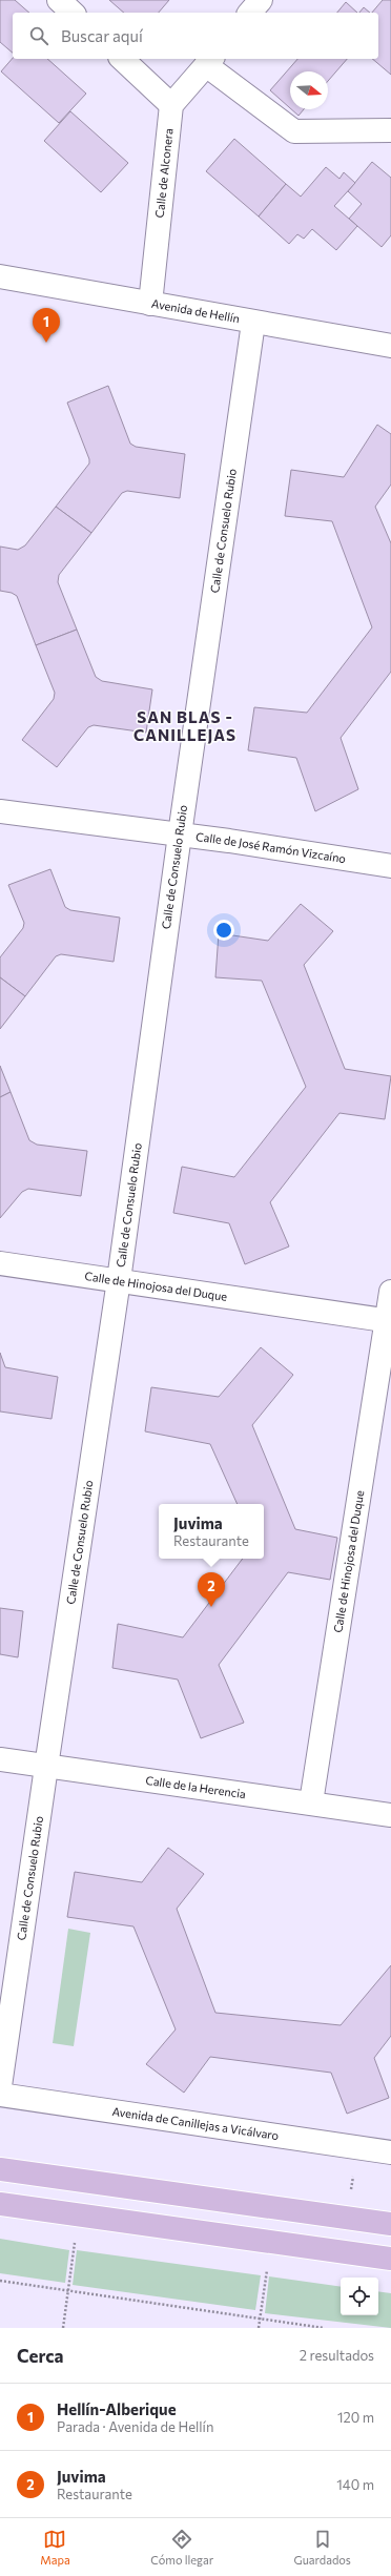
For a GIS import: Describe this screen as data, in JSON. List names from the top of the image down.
{
  "streets": {
    "street": [
      "Calle de Alconera",
      "Avenida de Hellín",
      "Calle de Consuelo Rubio",
      "Calle de José Ramón Vizcaíno",
      "Calle de Hinojosa del Duque",
      "Calle de la Herencia",
      "Avenida de Canillejas a Vicálvaro"
    ]
  },
  "crossings": [
    ["Calle de Alconera", "Avenida de Hellín"],
    ["Avenida de Hellín", "Calle de Consuelo Rubio"],
    ["Calle de Consuelo Rubio", "Calle de José Ramón Vizcaíno"],
    ["Calle de Consuelo Rubio", "Calle de Hinojosa del Duque"],
    ["Calle de Consuelo Rubio", "Calle de la Herencia"],
    ["Calle de Hinojosa del Duque", "Calle de la Herencia"]
  ],
  "districts": ["SAN BLAS - CANILLEJAS"],
  "north": "right",
  "page": {
    "search": "Buscar aquí",
    "pins": ["1", "2"],
    "popup": ["Juvima", "Restaurante"],
    "heading": ["Cerca", "2 resultados"],
    "list": [
      {
        "mark": "1",
        "name": "Hellín-Alberique",
        "note": "Parada · Avenida de Hellín",
        "value": "120 m"
      },
      {
        "mark": "2",
        "name": "Juvima",
        "note": "Restaurante",
        "value": "140 m"
      }
    ],
    "nav": ["Mapa", "Cómo llegar", "Guardados"]
  }
}
